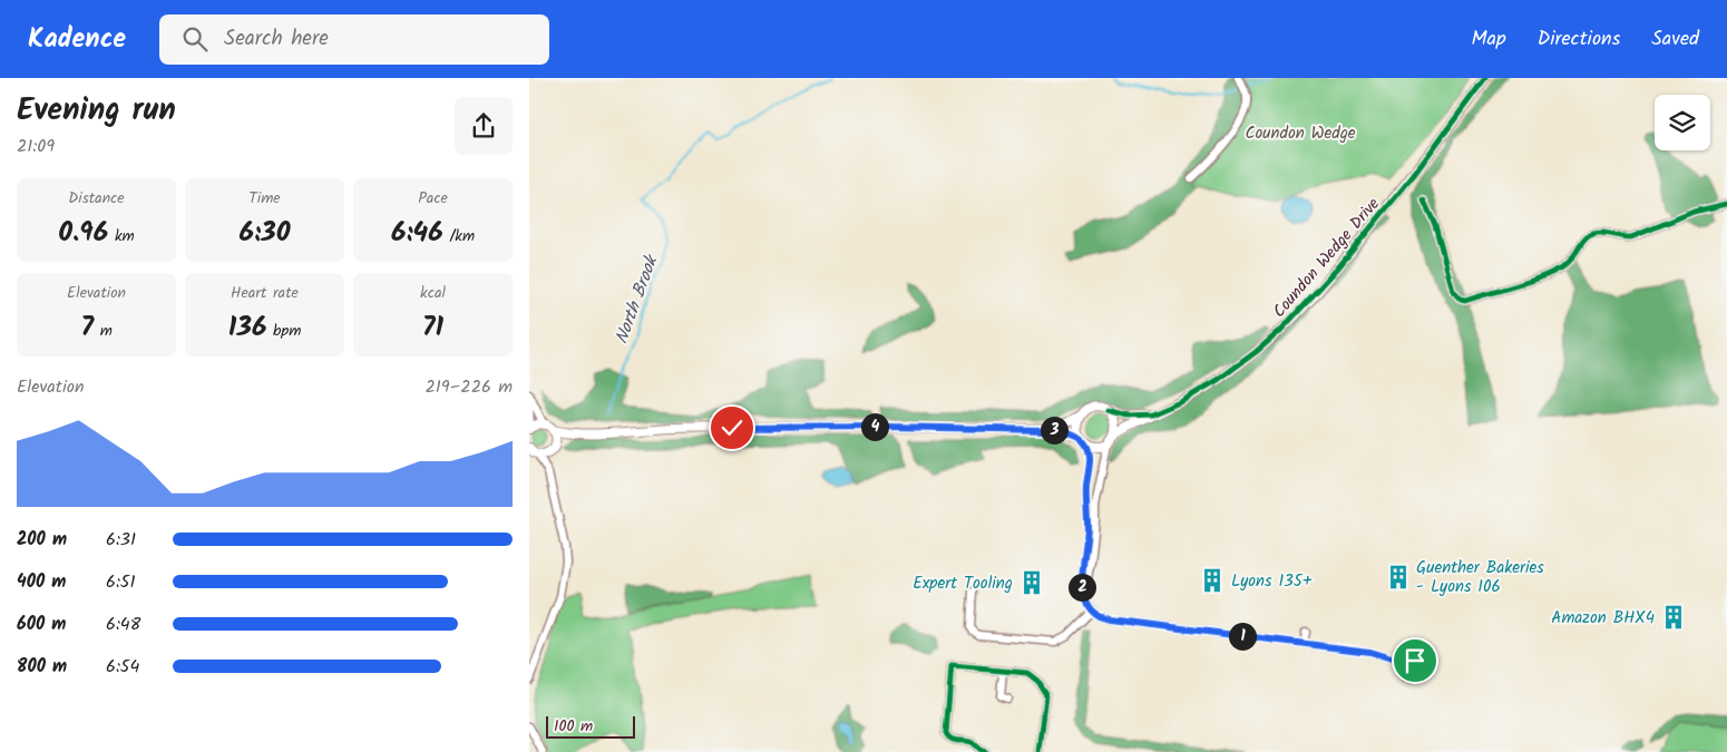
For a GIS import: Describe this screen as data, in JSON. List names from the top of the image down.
{
  "streets": {
    "main road": ["Coundon Wedge Drive"]
  },
  "water": ["North Brook"],
  "parks": ["Coundon Wedge"],
  "places": {
    "building": [
      "Guenther Bakeries - Lyons 106",
      "Lyons 135+",
      "Expert Tooling",
      "Amazon BHX4"
    ]
  },
  "scale_bar": "100 m",
  "page": {
    "header": "Kadence",
    "search": "Search here",
    "nav": ["Map", "Directions", "Saved"],
    "heading": ["Evening run", "21:09"],
    "stats": [
      ["Distance", "0.96 km"],
      ["Time", "6:30"],
      ["Pace", "6:46 /km"],
      ["Elevation", "7 m"],
      ["Heart rate", "136 bpm"],
      ["kcal", "71"]
    ],
    "chart": ["Elevation", "219–226 m"],
    "pins": [
      "4",
      "3",
      "2",
      "1"
    ],
    "list": [
      {
        "name": "200 m",
        "note": "6:31"
      },
      {
        "name": "400 m",
        "note": "6:51"
      },
      {
        "name": "600 m",
        "note": "6:48"
      },
      {
        "name": "800 m",
        "note": "6:54"
      }
    ],
    "scale": "100 m"
  }
}
